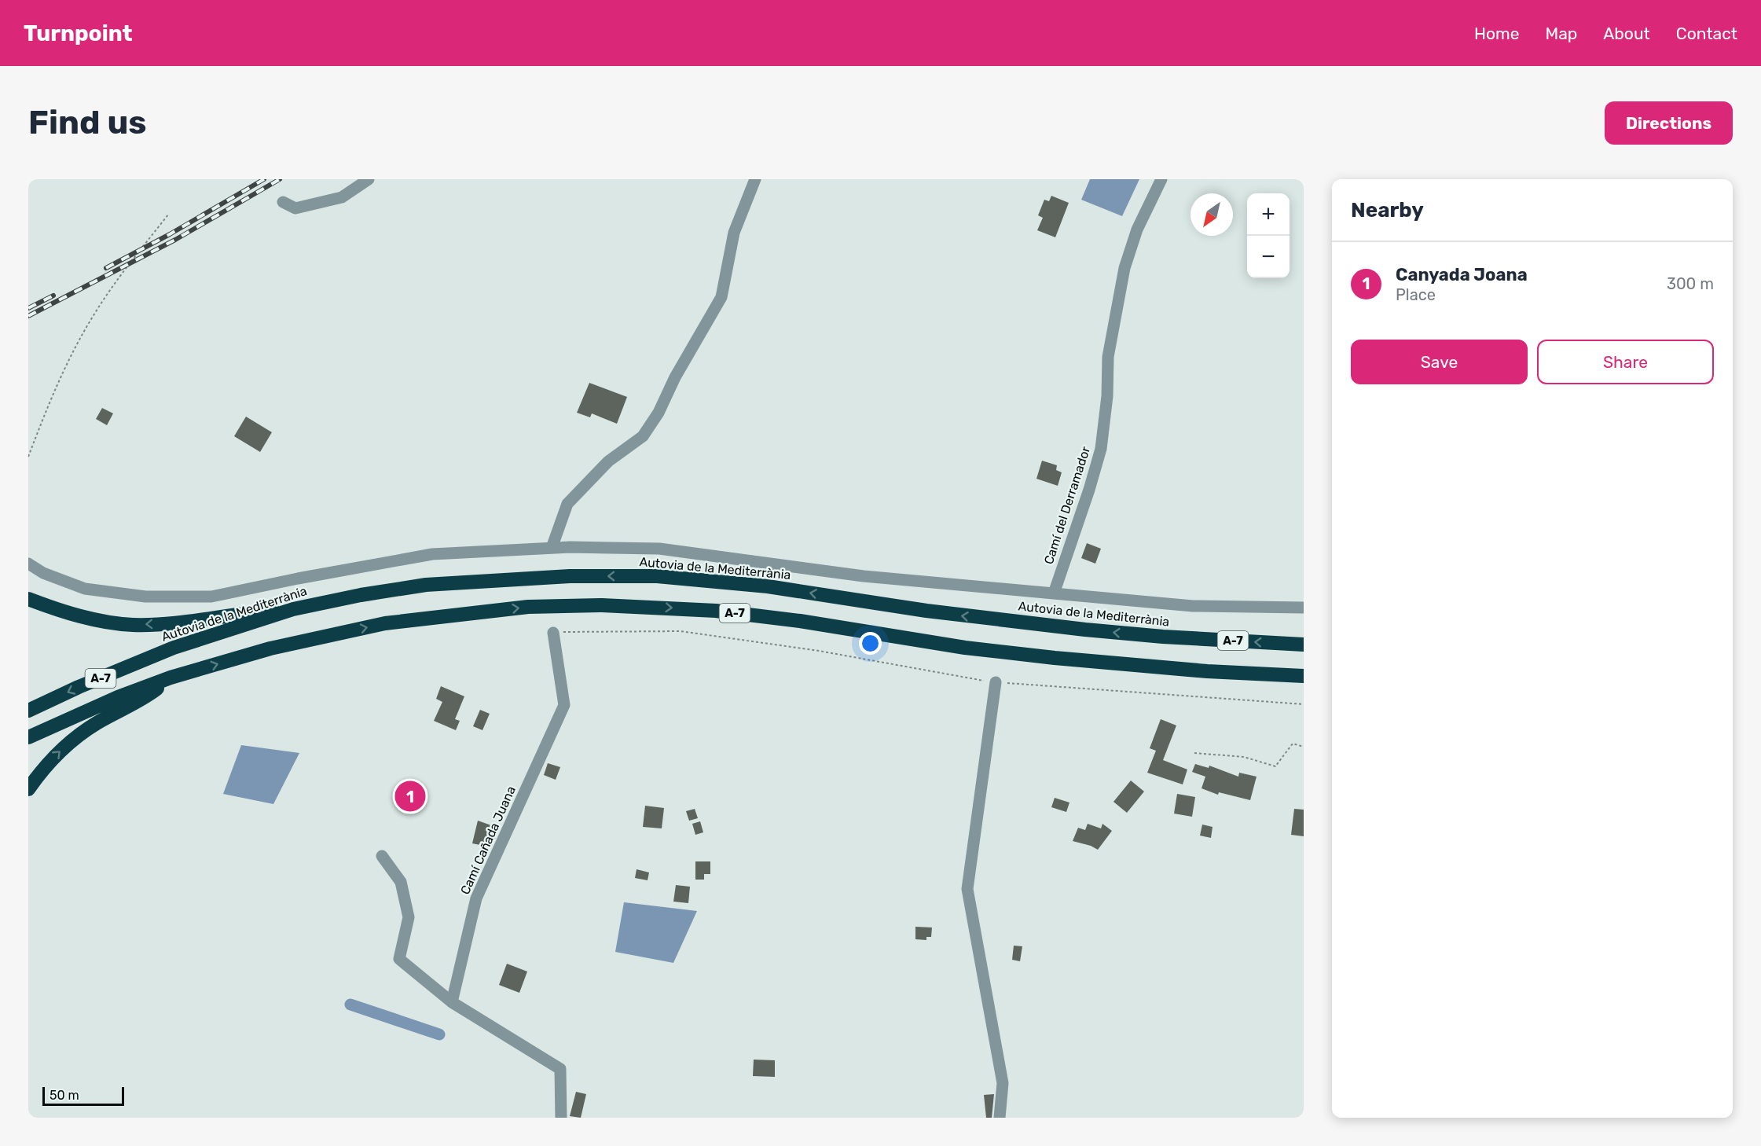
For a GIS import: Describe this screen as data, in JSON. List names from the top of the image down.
{
  "streets": {
    "highway": ["Autovia de la Mediterrània", "A-7"],
    "street": ["Camí del Derramador", "Camí Cañada Juana"]
  },
  "scale_bar": "50 m",
  "north": "bottom left",
  "page": {
    "header": "Turnpoint",
    "nav": [
      "Home",
      "Map",
      "About",
      "Contact"
    ],
    "buttons": [
      "Directions",
      ["Save", "Share"]
    ],
    "title": "Find us",
    "heading": "Nearby",
    "map_buttons": ["+", "−"],
    "list": [
      {
        "mark": "1",
        "name": "Canyada Joana",
        "note": "Place",
        "value": "300 m"
      }
    ],
    "pins": "1",
    "scale": "50 m"
  }
}
